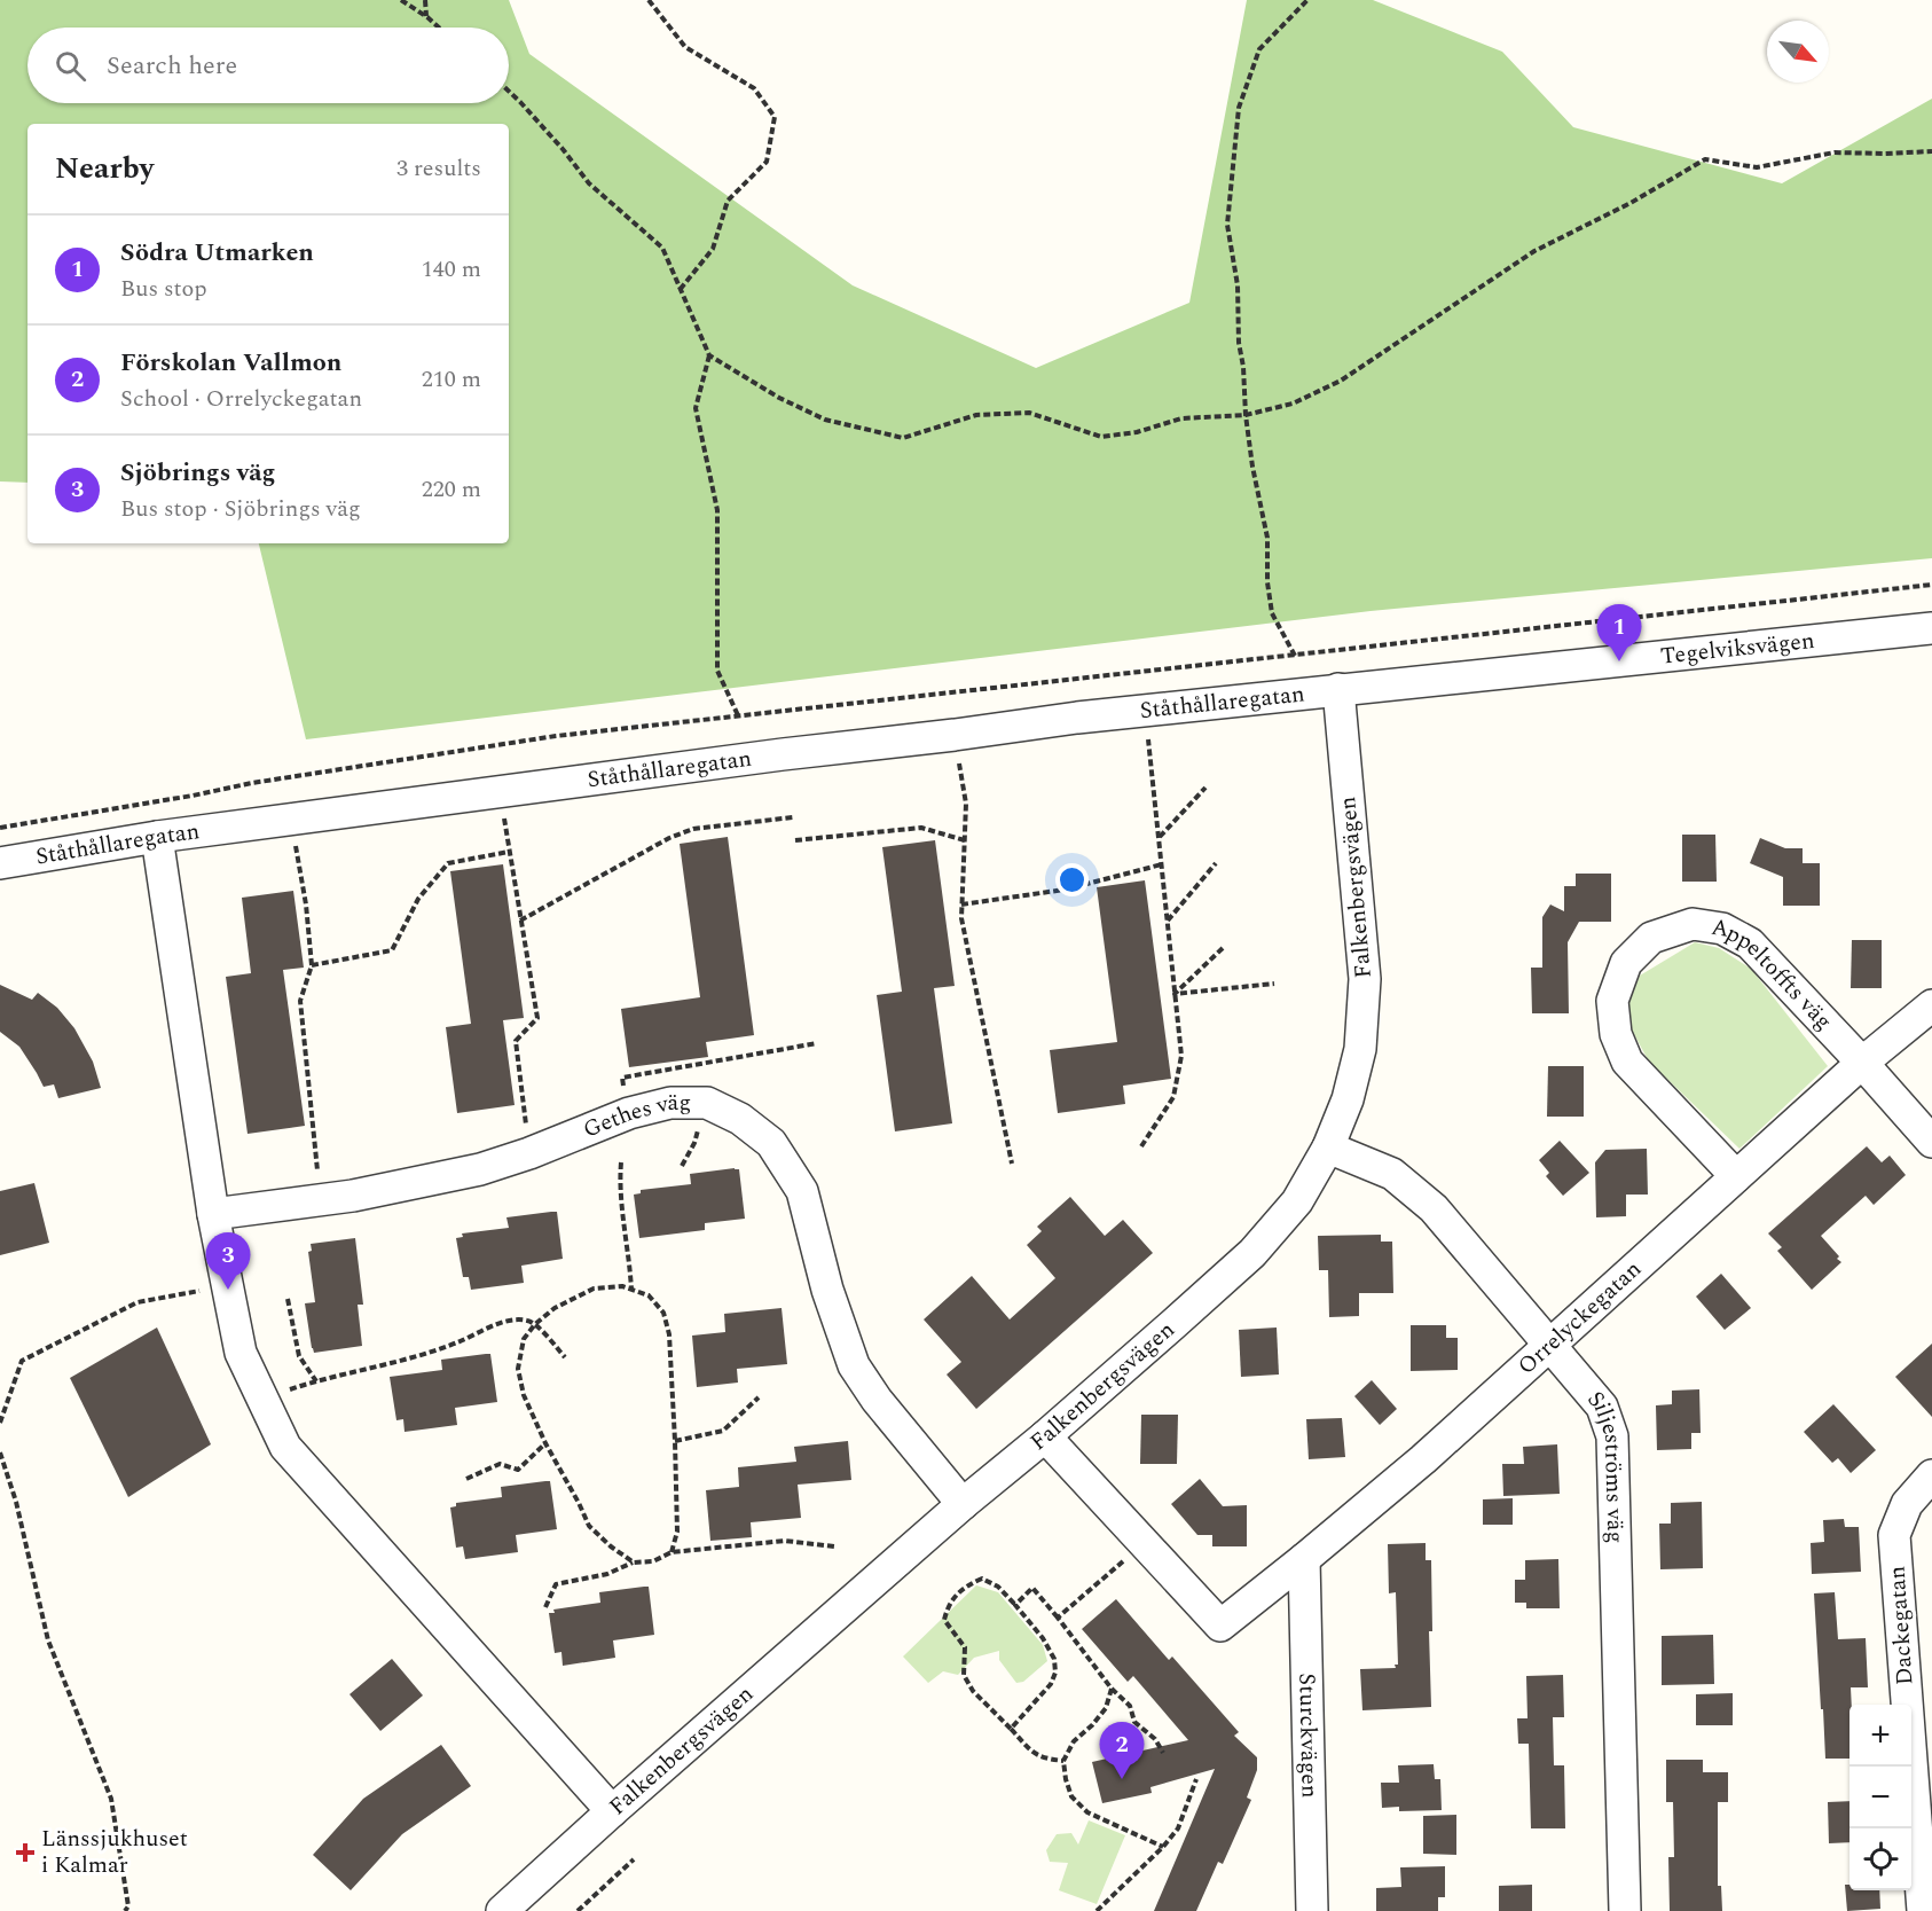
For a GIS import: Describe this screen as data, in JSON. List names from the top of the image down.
{
  "streets": {
    "street": [
      "Tegelviksvägen",
      "Ståthållaregatan",
      "Falkenbergsvägen",
      "Appeltoffts väg",
      "Gethes väg",
      "Orrelyckegatan",
      "Siljeströms väg",
      "Dackegatan",
      "Sturckvägen"
    ]
  },
  "crossings": [
    ["Tegelviksvägen", "Ståthållaregatan"],
    ["Tegelviksvägen", "Falkenbergsvägen"],
    ["Ståthållaregatan", "Falkenbergsvägen"],
    ["Falkenbergsvägen", "Gethes väg"],
    ["Falkenbergsvägen", "Siljeströms väg"],
    ["Appeltoffts väg", "Orrelyckegatan"],
    ["Orrelyckegatan", "Siljeströms väg"],
    ["Orrelyckegatan", "Sturckvägen"]
  ],
  "places": {
    "health": ["Länssjukhuset i Kalmar"]
  },
  "north": "bottom right",
  "page": {
    "search": "Search here",
    "heading": ["Nearby", "3 results"],
    "list": [
      {
        "mark": "1",
        "name": "Södra Utmarken",
        "note": "Bus stop",
        "value": "140 m"
      },
      {
        "mark": "2",
        "name": "Förskolan Vallmon",
        "note": "School · Orrelyckegatan",
        "value": "210 m"
      },
      {
        "mark": "3",
        "name": "Sjöbrings väg",
        "note": "Bus stop · Sjöbrings väg",
        "value": "220 m"
      }
    ],
    "pins": ["1", "3", "2"],
    "map_buttons": ["+", "−"]
  }
}
